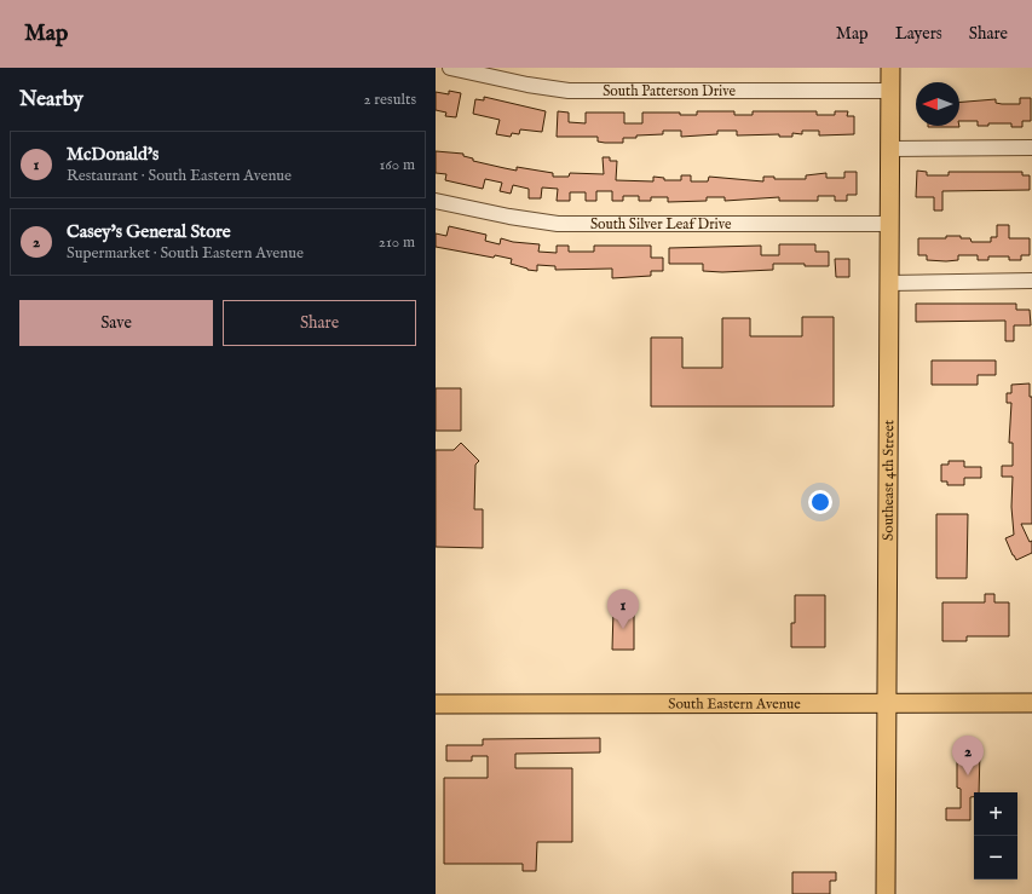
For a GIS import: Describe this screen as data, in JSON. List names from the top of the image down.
{
  "streets": {
    "main road": ["Southeast 4th Street", "South Eastern Avenue"],
    "street": ["South Patterson Drive", "South Silver Leaf Drive"]
  },
  "crossings": [
    ["South Patterson Drive", "Southeast 4th Street"],
    ["South Silver Leaf Drive", "Southeast 4th Street"],
    ["Southeast 4th Street", "South Eastern Avenue"]
  ],
  "north": "left",
  "page": {
    "header": "Map",
    "nav": ["Map", "Layers", "Share"],
    "heading": ["Nearby", "2 results"],
    "list": [
      {
        "mark": "1",
        "name": "McDonald's",
        "note": "Restaurant · South Eastern Avenue",
        "value": "160 m"
      },
      {
        "mark": "2",
        "name": "Casey's General Store",
        "note": "Supermarket · South Eastern Avenue",
        "value": "210 m"
      }
    ],
    "buttons": ["Save", "Share"],
    "pins": ["1", "2"],
    "map_buttons": ["+", "−"]
  }
}
